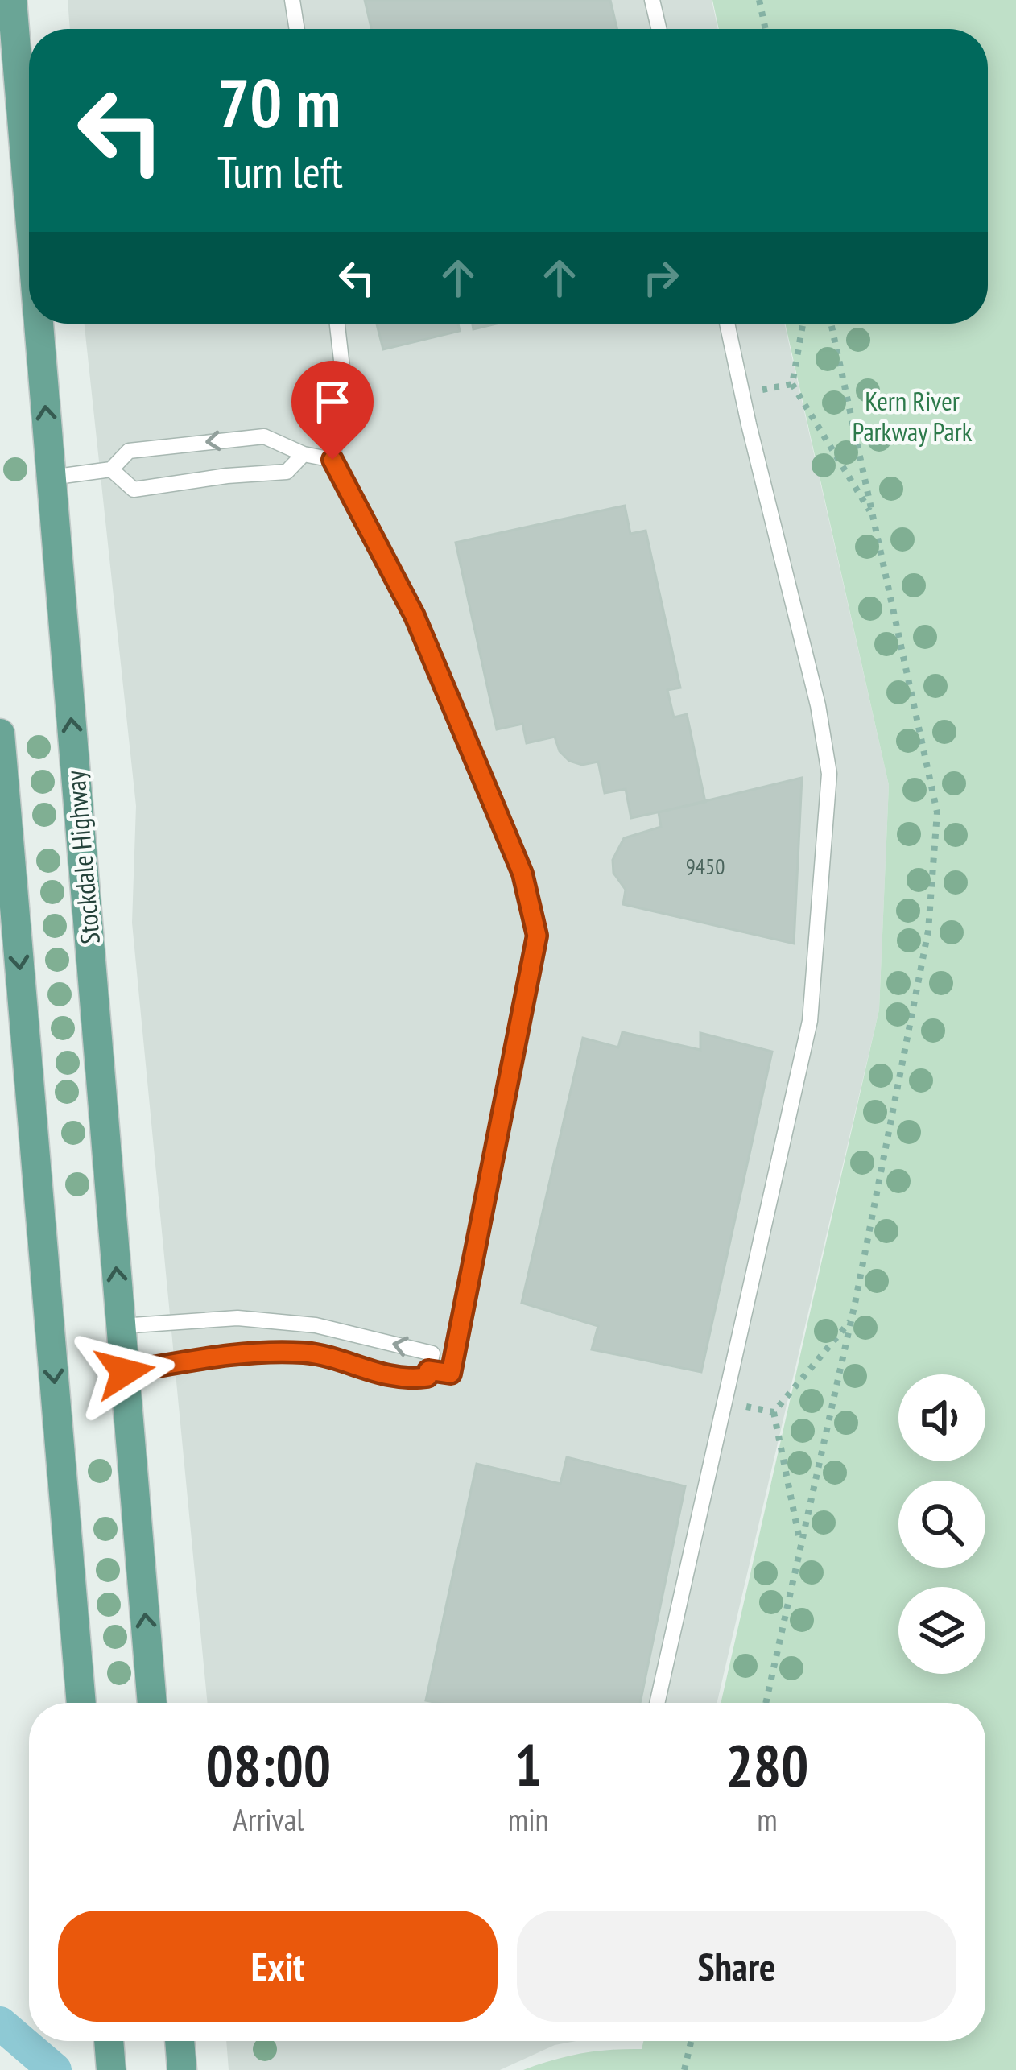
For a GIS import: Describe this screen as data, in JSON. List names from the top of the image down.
{
  "streets": {
    "main road": ["Stockdale Highway"]
  },
  "parks": ["Kern River Parkway Park"],
  "house_numbers": ["9450"],
  "page": {
    "turn": ["70 m", "Turn left"],
    "eta": [
      "08:00",
      "Arrival",
      "1",
      "min",
      "280",
      "m"
    ],
    "buttons": ["Exit", "Share"]
  }
}
